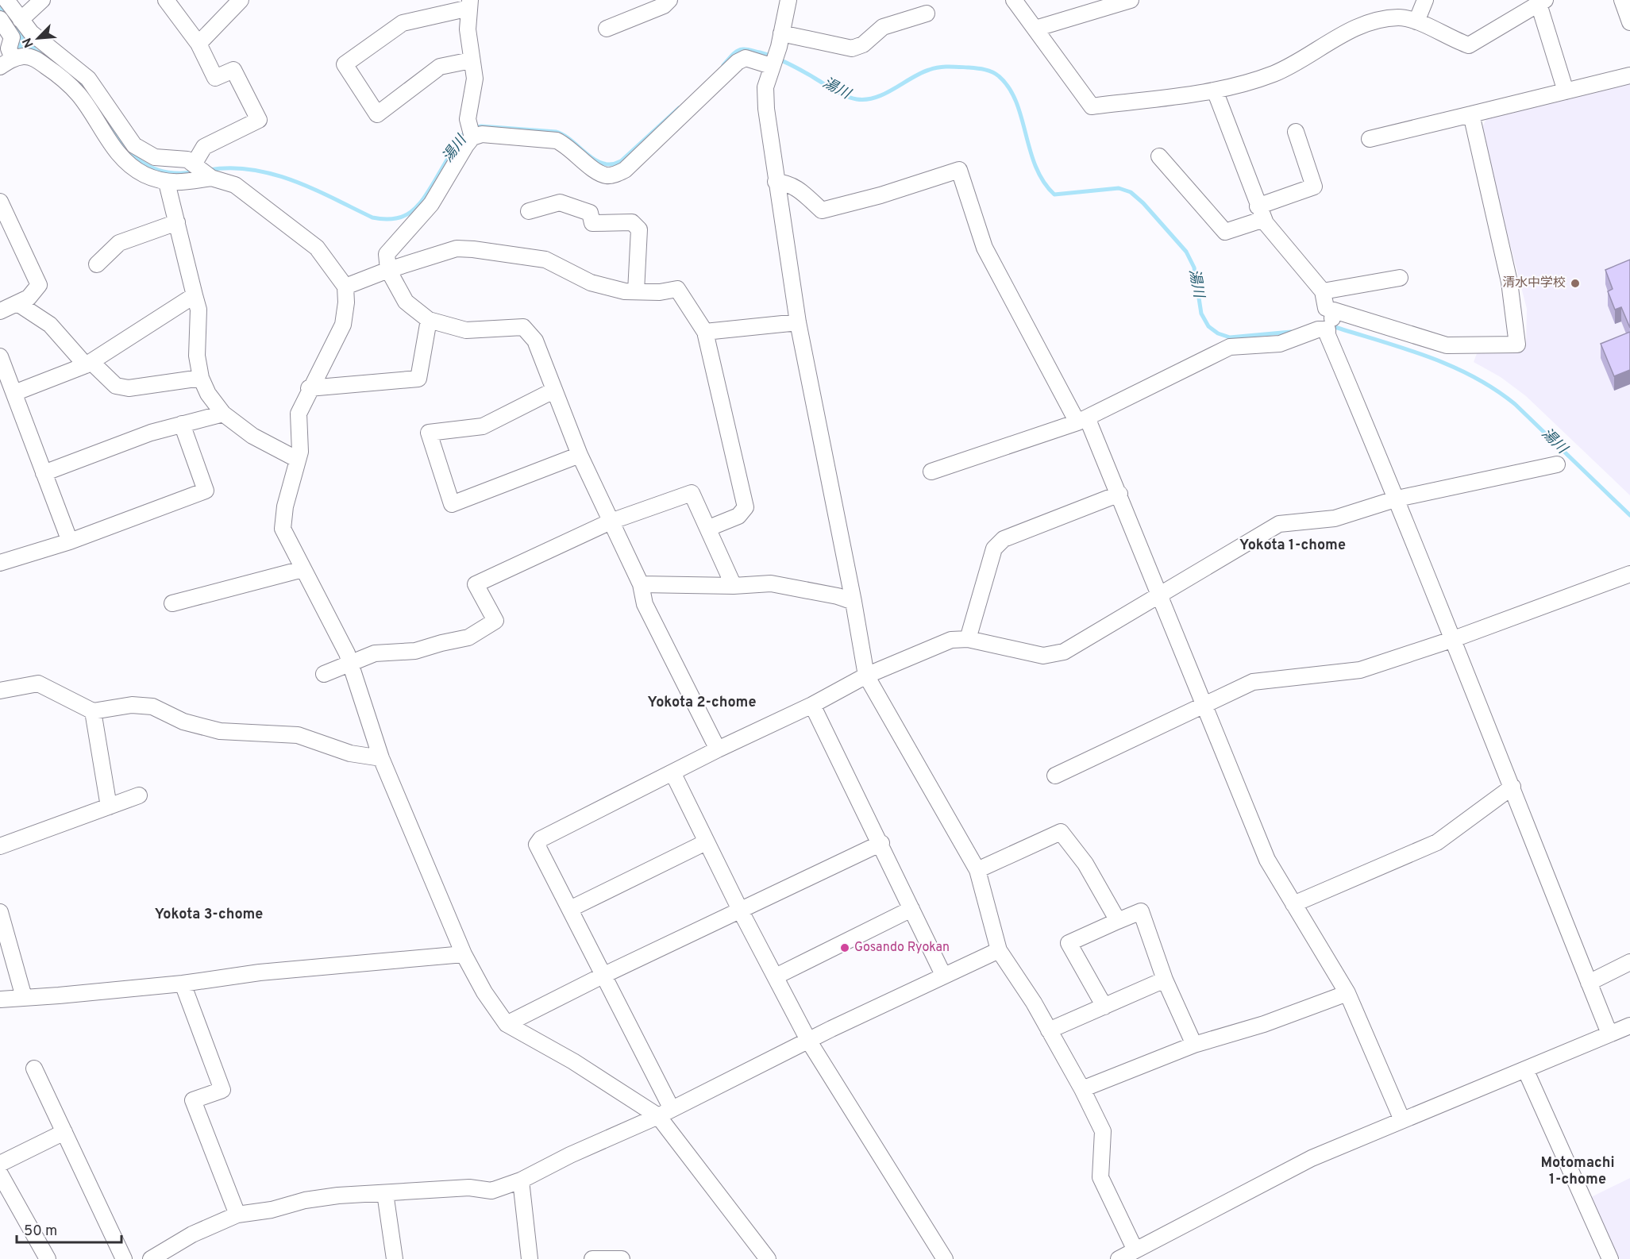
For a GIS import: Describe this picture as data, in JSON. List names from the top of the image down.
{
  "districts": [
    "Yokota 1-chome",
    "Yokota 2-chome",
    "Yokota 3-chome",
    "Motomachi 1-chome"
  ],
  "water": ["湯川"],
  "places": ["清水中学校", "Gosando Ryokan"],
  "scale_bar": "50 m",
  "north": "bottom left"
}
